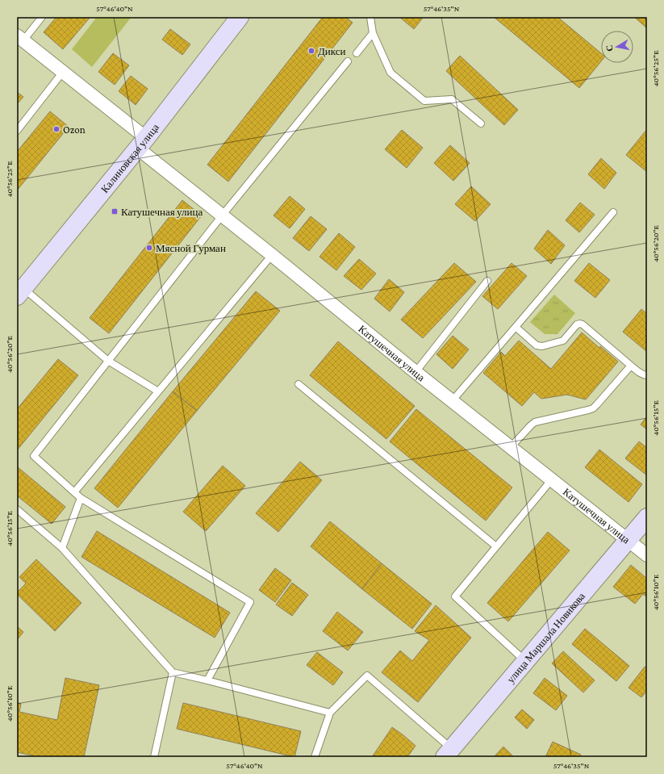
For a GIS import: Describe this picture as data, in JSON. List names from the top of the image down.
{
  "streets": {
    "main road": ["Калиновская улица", "улица Маршала Новикова"],
    "street": ["Катушечная улица"]
  },
  "crossings": [
    ["Калиновская улица", "Катушечная улица"],
    ["Катушечная улица", "улица Маршала Новикова"]
  ],
  "places": {
    "other": ["Дикси", "Ozon", "Мясной Гурман"],
    "transit": ["Катушечная улица"]
  },
  "north": "left",
  "coordinates": [
    "57°46'40\"N",
    "57°46'35\"N",
    "40°56'25\"E",
    "40°56'20\"E",
    "40°56'15\"E",
    "40°56'10\"E"
  ]
}
